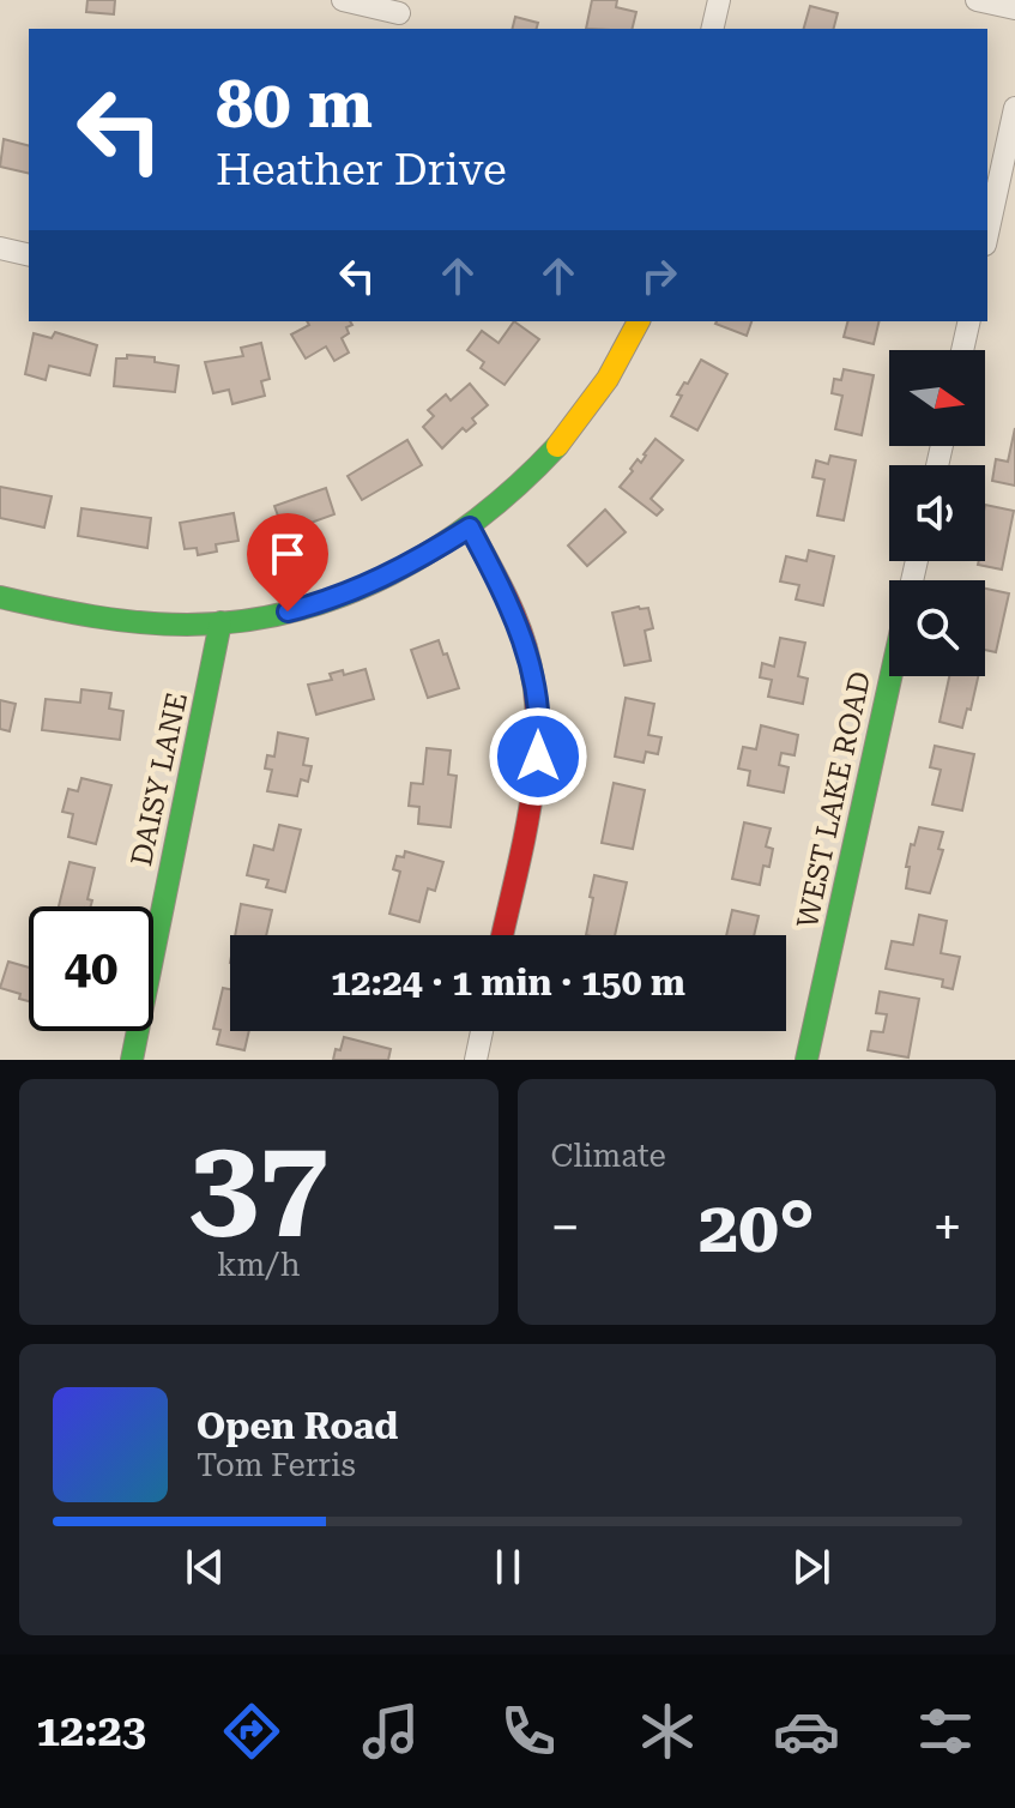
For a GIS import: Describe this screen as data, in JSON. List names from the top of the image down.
{
  "streets": {
    "street": ["DAISY LANE", "WEST LAKE ROAD"]
  },
  "north": "right",
  "page": {
    "turn": ["80 m", "Heather Drive"],
    "limit": "40",
    "trip": "12:24 · 1 min · 150 m",
    "tile": [
      ["37", "km/h"],
      "Climate"
    ],
    "heat": ["−", "20°", "+"],
    "song": ["Open Road", "Tom Ferris"],
    "tabs": "12:23"
  }
}
